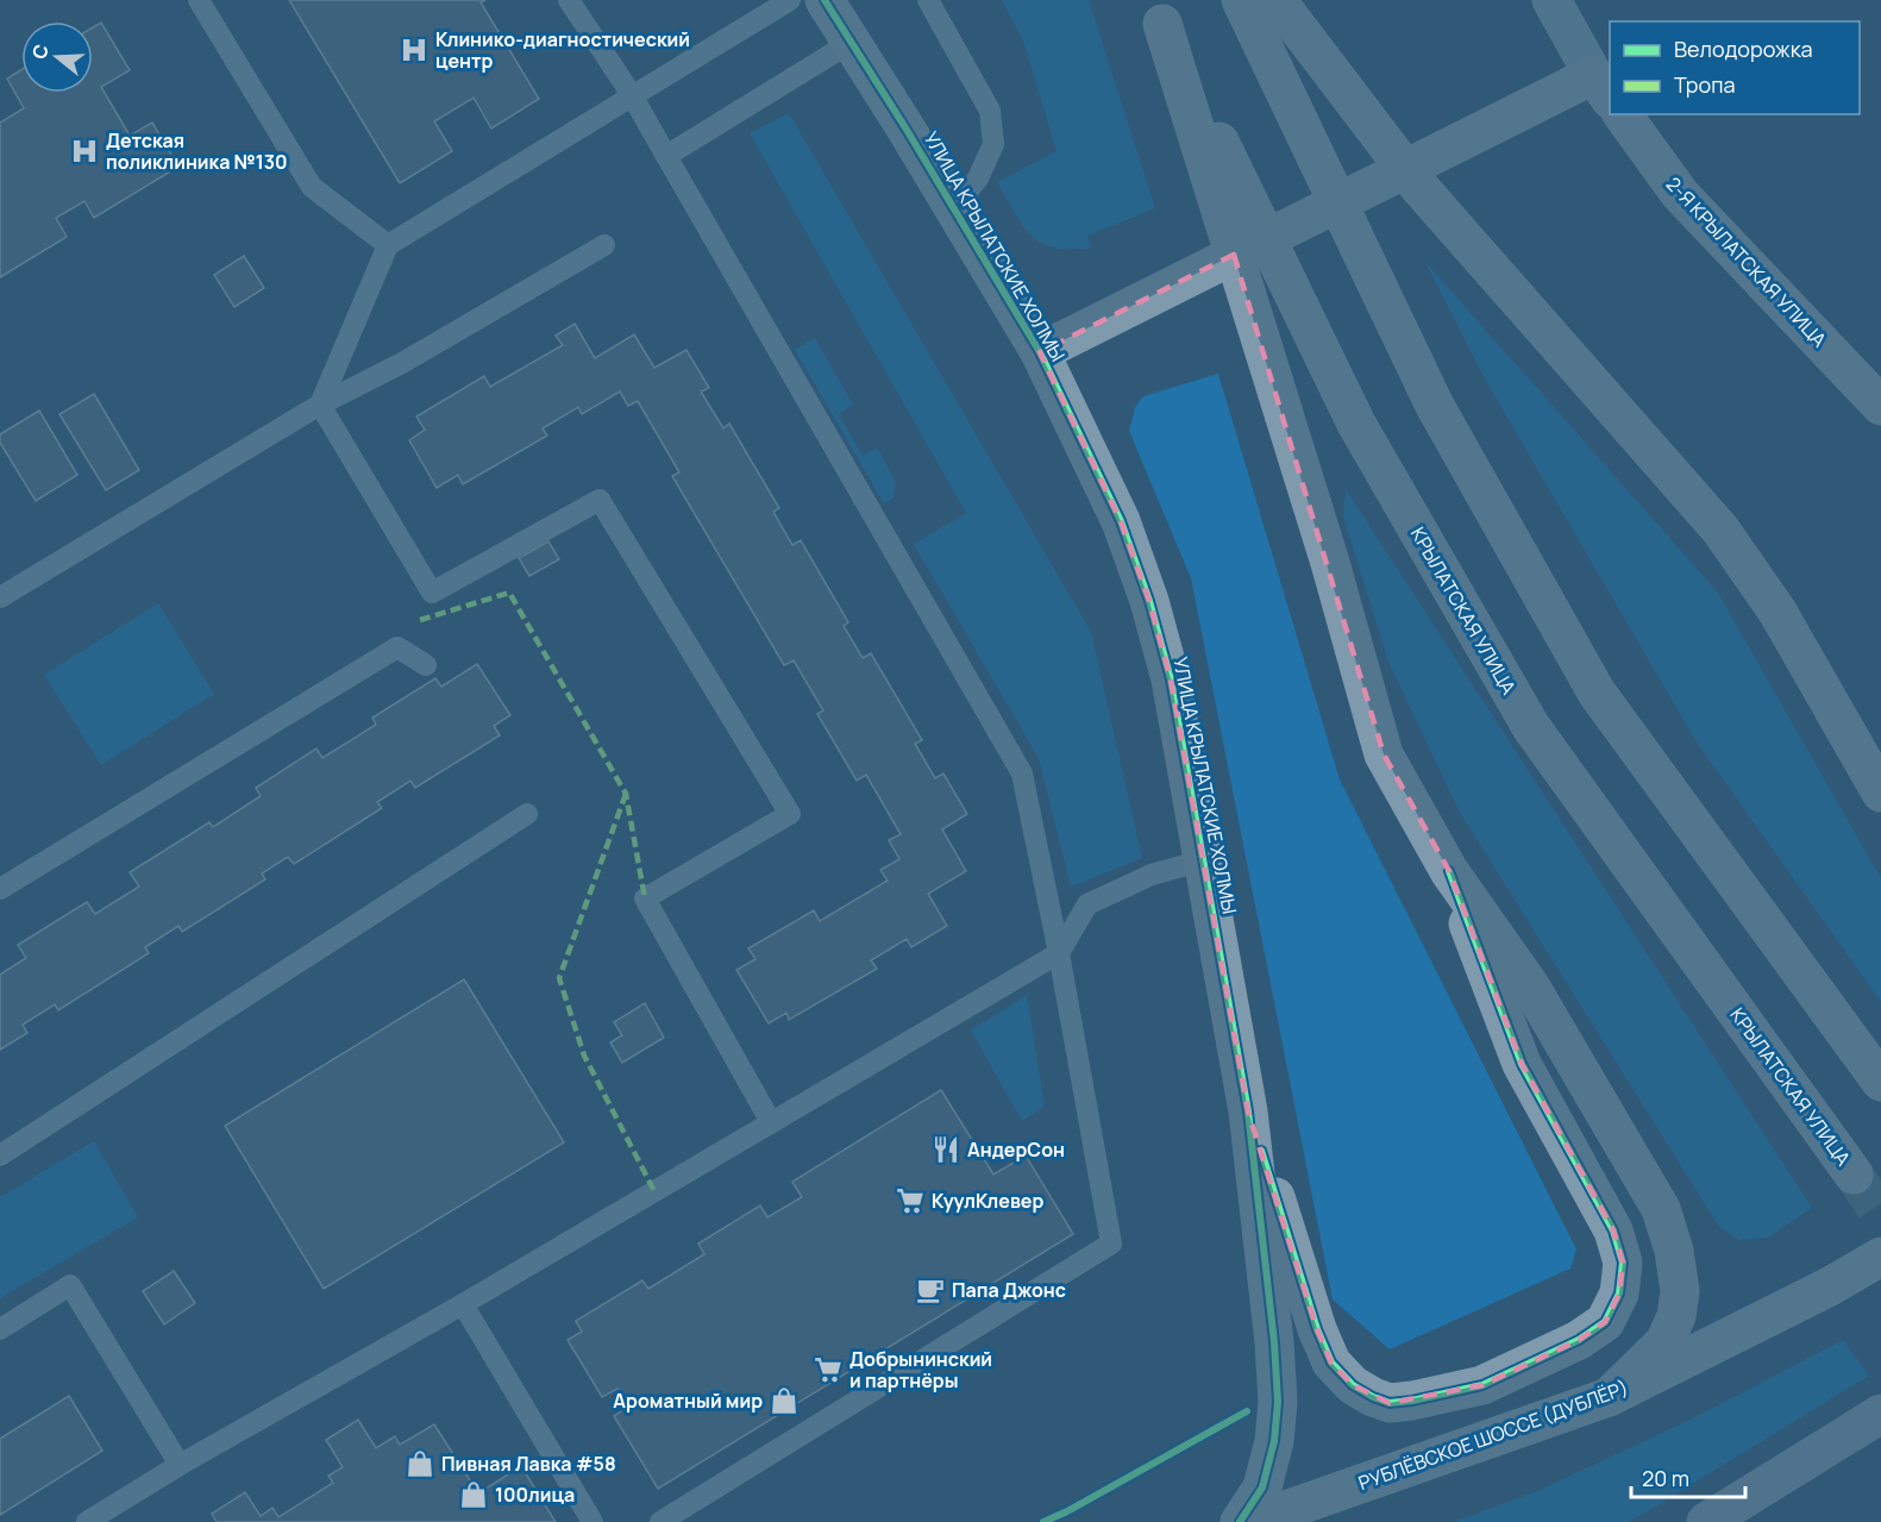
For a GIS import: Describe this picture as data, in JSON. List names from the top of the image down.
{
  "streets": {
    "main road": [
      "УЛИЦА КРЫЛАТСКИЕ ХОЛМЫ",
      "2-Я КРЫЛАТСКАЯ УЛИЦА",
      "КРЫЛАТСКАЯ УЛИЦА",
      "РУБЛЁВСКОЕ ШОССЕ (ДУБЛЁР)"
    ]
  },
  "places": {
    "hospital": ["Клинико-диагностический центр", "Детская поликлиника №130"],
    "restaurant": ["АндерСон"],
    "supermarket": ["КуулКлевер", "Добрынинский и партнёры"],
    "cafe": ["Папа Джонс"],
    "shop": ["Ароматный мир", "Пивная Лавка #58", "100лица"]
  },
  "legend": ["Велодорожка", "Тропа"],
  "scale_bar": "20 m",
  "north": "left"
}
